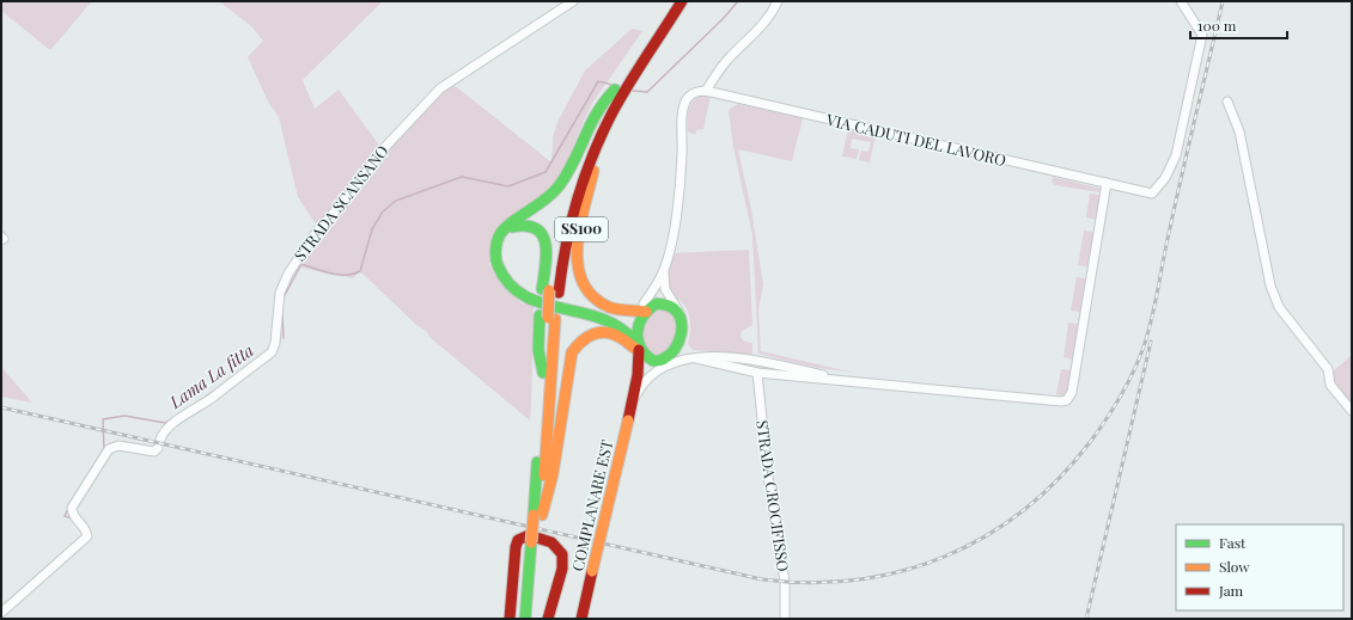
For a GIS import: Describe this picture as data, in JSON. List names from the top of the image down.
{
  "streets": {
    "main road": ["SS100", "COMPLANARE EST"],
    "street": ["VIA CADUTI DEL LAVORO", "STRADA SCANSANO", "STRADA CROCIFISSO"]
  },
  "crossings": [
    ["SS100", "COMPLANARE EST"]
  ],
  "water": ["Lama La fitta"],
  "legend": ["Fast", "Slow", "Jam"],
  "scale_bar": "100 m"
}
